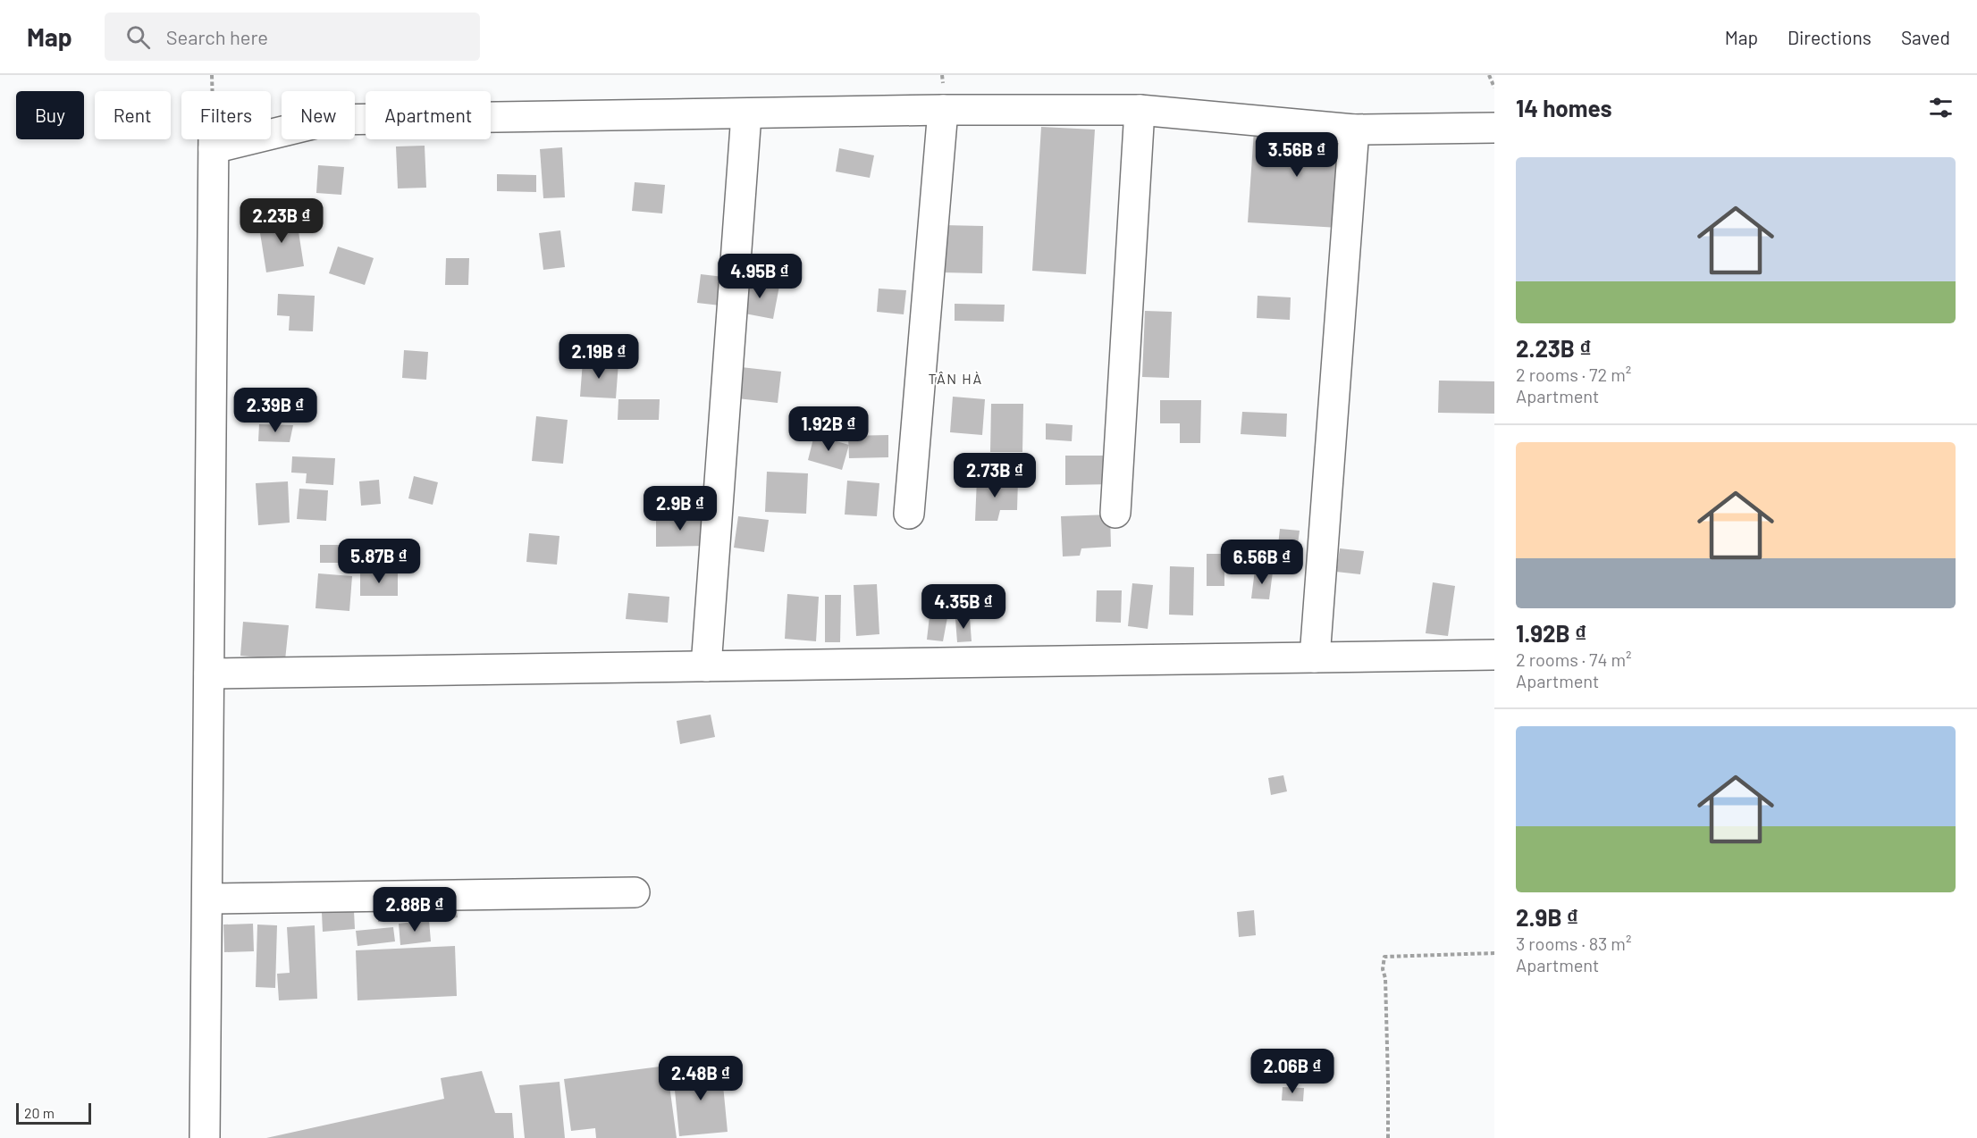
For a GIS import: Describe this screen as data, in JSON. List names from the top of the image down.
{
  "districts": ["TÂN HÀ"],
  "scale_bar": "20 m",
  "page": {
    "header": "Map",
    "search": "Search here",
    "nav": ["Map", "Directions", "Saved"],
    "heading": "14 homes",
    "chip": [
      "Buy",
      "Rent",
      "Filters",
      "New",
      "Apartment"
    ],
    "price": [
      "3.56B ₫",
      "2.23B ₫",
      "4.95B ₫",
      "2.19B ₫",
      "2.39B ₫",
      "1.92B ₫",
      "2.73B ₫",
      "2.9B ₫",
      "5.87B ₫",
      "6.56B ₫",
      "4.35B ₫",
      "2.88B ₫",
      "2.06B ₫",
      "2.48B ₫"
    ],
    "list": [
      {
        "name": "2.23B ₫",
        "note": "2 rooms · 72 m² · Apartment"
      },
      {
        "name": "1.92B ₫",
        "note": "2 rooms · 74 m² · Apartment"
      },
      {
        "name": "2.9B ₫",
        "note": "3 rooms · 83 m² · Apartment"
      }
    ],
    "scale": "20 m"
  }
}
